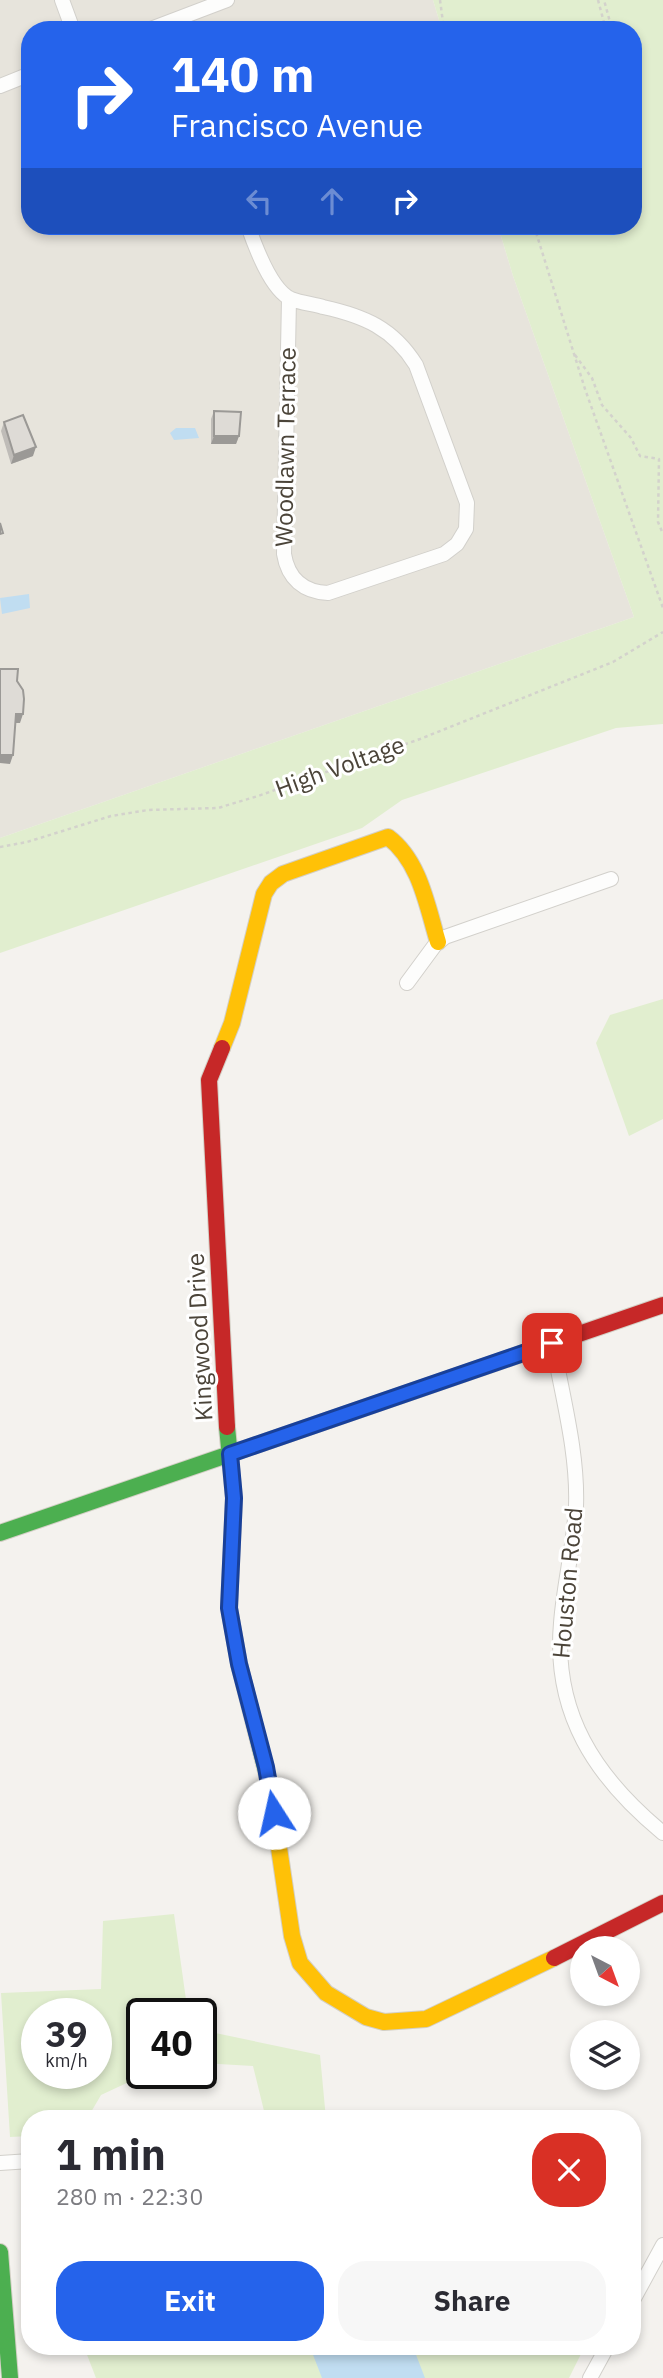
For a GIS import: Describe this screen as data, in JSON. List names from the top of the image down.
{
  "streets": {
    "street": ["Woodlawn Terrace", "Kingwood Drive", "Houston Road"],
    "path": ["High Voltage"]
  },
  "north": "bottom right",
  "page": {
    "turn": ["140 m", "Francisco Avenue"],
    "speed": "39 km/h",
    "limit": "40",
    "heading": ["1 min", "280 m · 22:30"],
    "buttons": ["Exit", "Share"]
  }
}
